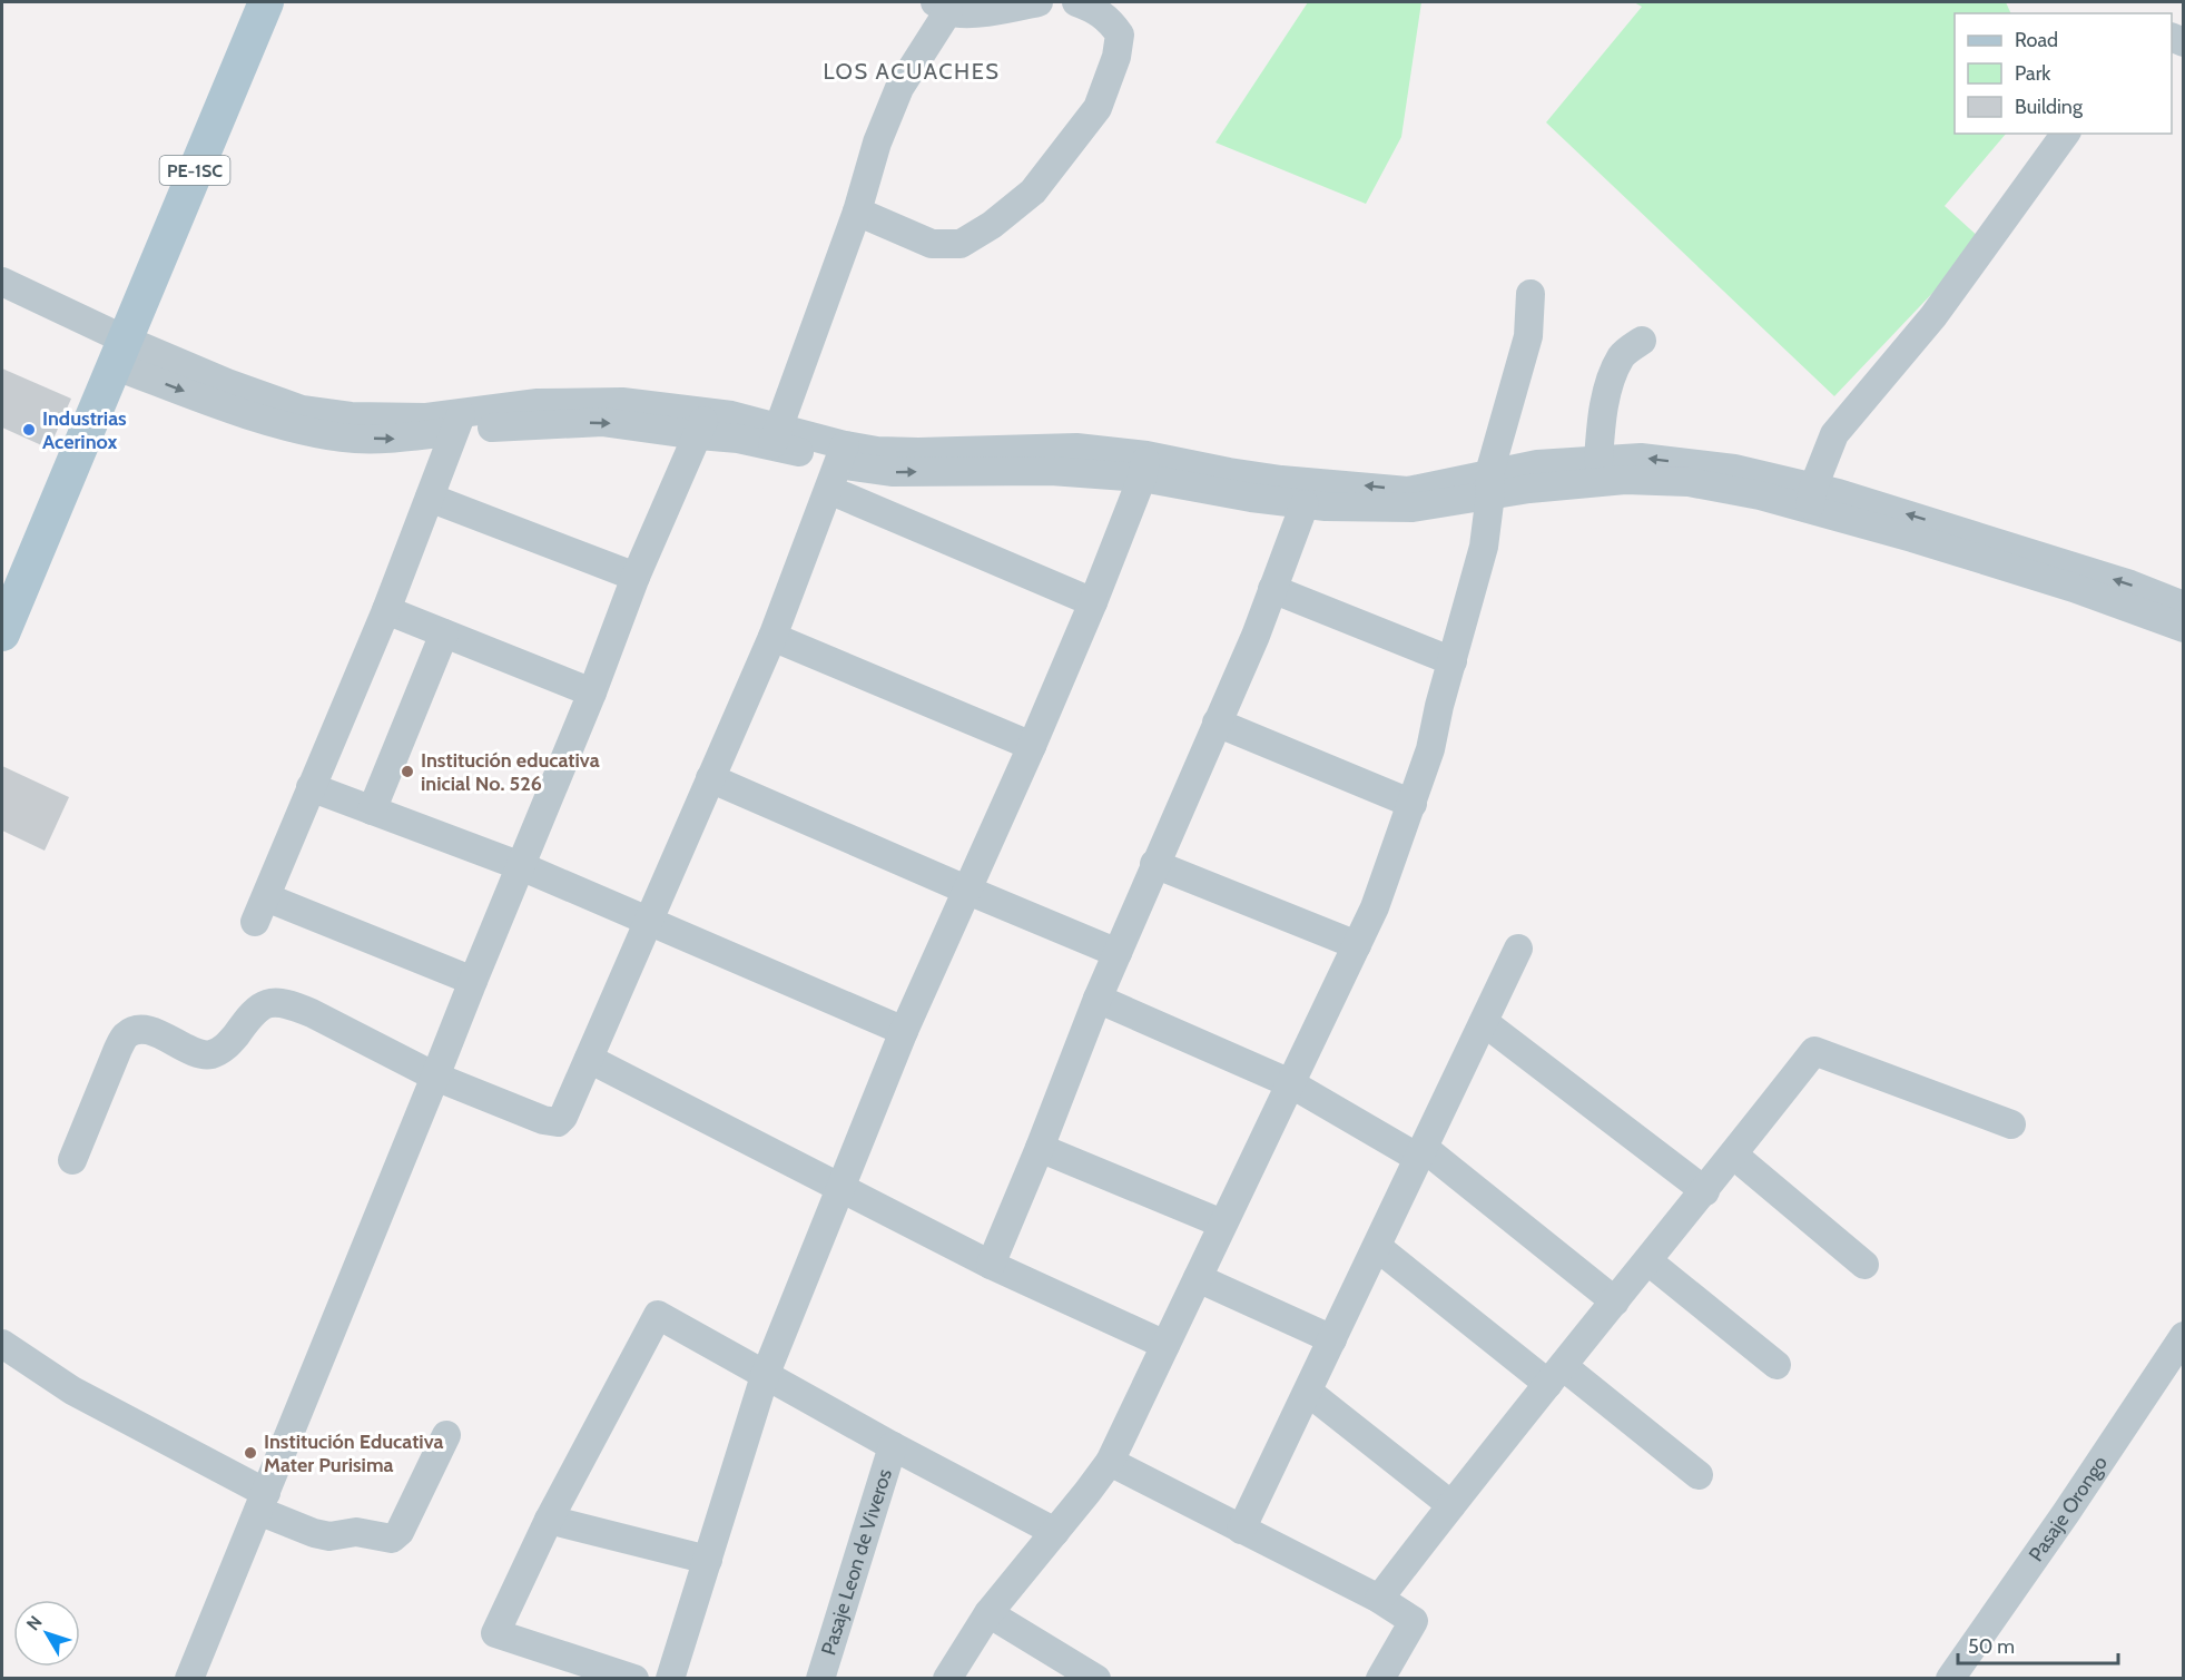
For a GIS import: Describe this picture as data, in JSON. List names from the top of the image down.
{
  "streets": {
    "main road": ["PE-1SC"],
    "street": ["Pasaje Orongo", "Pasaje Leon de Viveros"]
  },
  "districts": ["LOS ACUACHES"],
  "places": ["Industrias Acerinox", "Institución educativa inicial No. 526", "Institución Educativa Mater Purisima"],
  "legend": ["Road", "Park", "Building"],
  "scale_bar": "50 m",
  "north": "top left"
}
